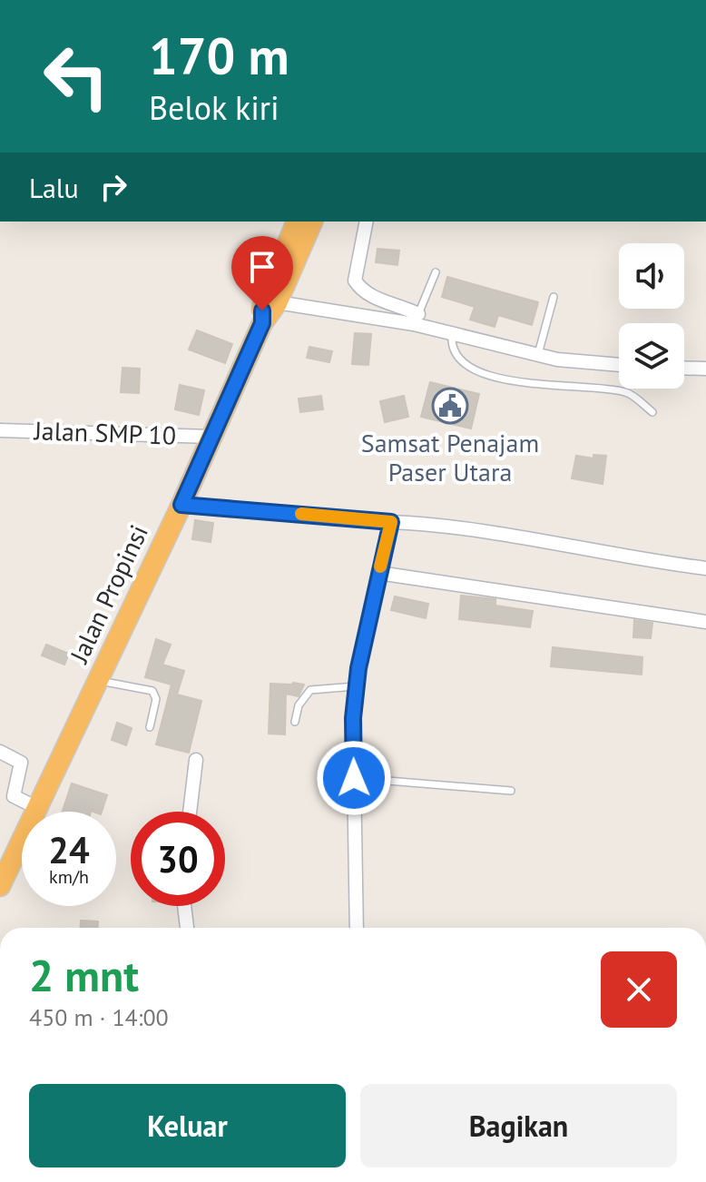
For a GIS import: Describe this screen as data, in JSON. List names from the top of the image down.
{
  "streets": {
    "highway": ["Jalan Propinsi"],
    "street": ["Jalan SMP 10"]
  },
  "crossings": [
    ["Jalan SMP 10", "Jalan Propinsi"]
  ],
  "places": {
    "public building": ["Samsat Penajam Paser Utara"]
  },
  "page": {
    "turn": ["170 m", "Belok kiri"],
    "then": "Lalu",
    "speed": "24 km/h",
    "limit": "30",
    "heading": ["2 mnt", "450 m · 14:00"],
    "buttons": ["Keluar", "Bagikan"]
  }
}
